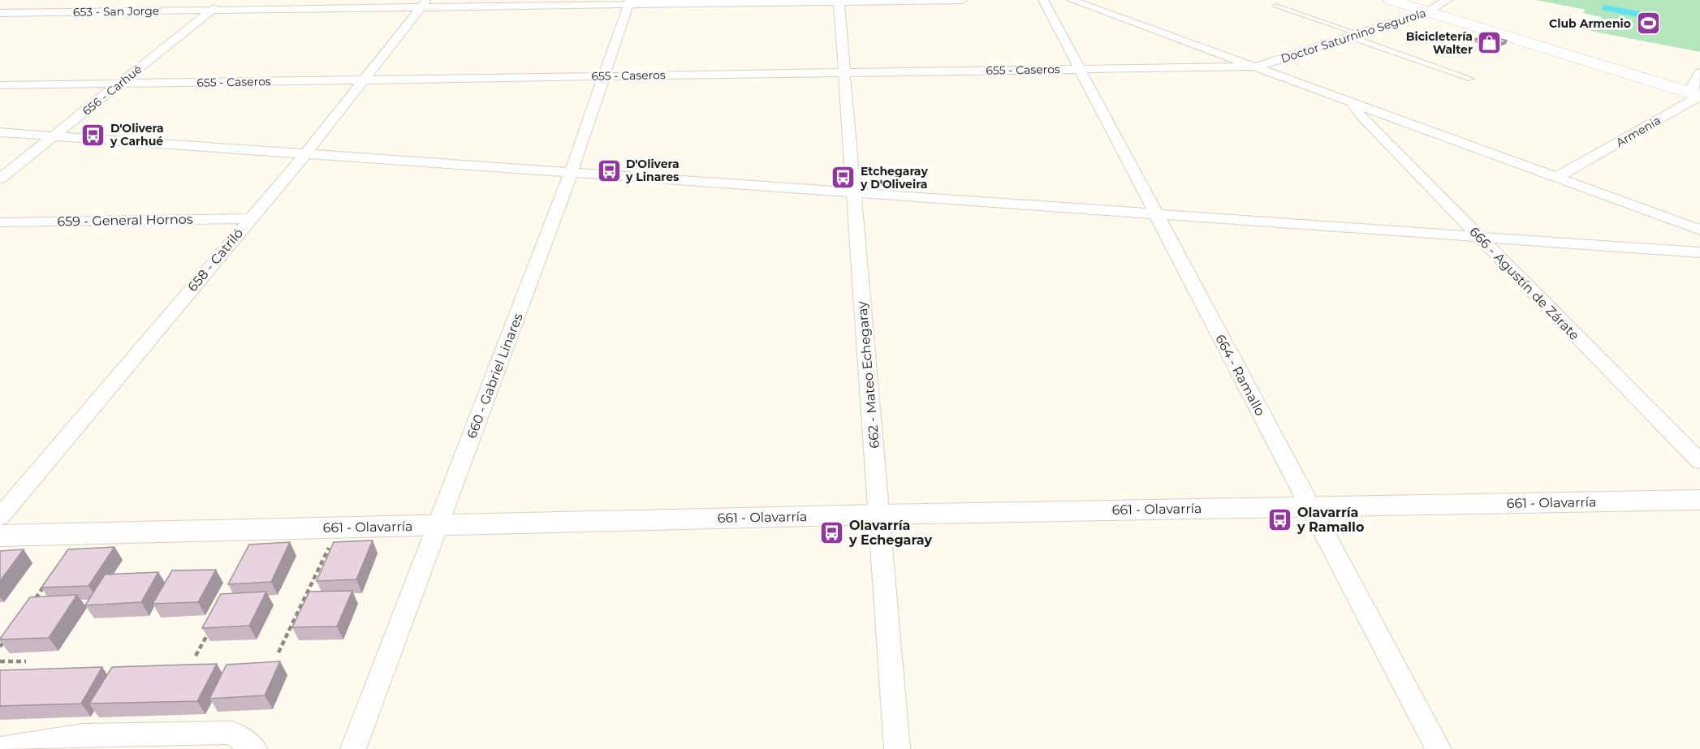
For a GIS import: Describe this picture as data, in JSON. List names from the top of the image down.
{
  "streets": {
    "street": [
      "653 - San Jorge",
      "Doctor Saturnino Segurola",
      "655 - Caseros",
      "656 - Carhué",
      "Armenia",
      "659 - General Hornos",
      "658 - Catriló",
      "666 - Agustín de Zárate",
      "662 - Mateo Echegaray",
      "664 - Ramallo",
      "660 - Gabriel Linares",
      "661 - Olavarría"
    ]
  },
  "crossings": [
    ["653 - San Jorge", "656 - Carhué"],
    ["653 - San Jorge", "658 - Catriló"],
    ["653 - San Jorge", "662 - Mateo Echegaray"],
    ["653 - San Jorge", "660 - Gabriel Linares"],
    ["Doctor Saturnino Segurola", "655 - Caseros"],
    ["655 - Caseros", "656 - Carhué"],
    ["655 - Caseros", "658 - Catriló"],
    ["655 - Caseros", "662 - Mateo Echegaray"],
    ["655 - Caseros", "664 - Ramallo"],
    ["655 - Caseros", "660 - Gabriel Linares"],
    ["659 - General Hornos", "658 - Catriló"],
    ["662 - Mateo Echegaray", "661 - Olavarría"],
    ["664 - Ramallo", "661 - Olavarría"],
    ["660 - Gabriel Linares", "661 - Olavarría"]
  ],
  "places": {
    "sports": ["Club Armenio"],
    "shop": ["Bicicletería Walter"],
    "bus stop": [
      "D'Olivera y Carhué",
      "D'Olivera y Linares",
      "Etchegaray y D'Oliveira",
      "Olavarría y Ramallo",
      "Olavarría y Echegaray"
    ]
  }
}
